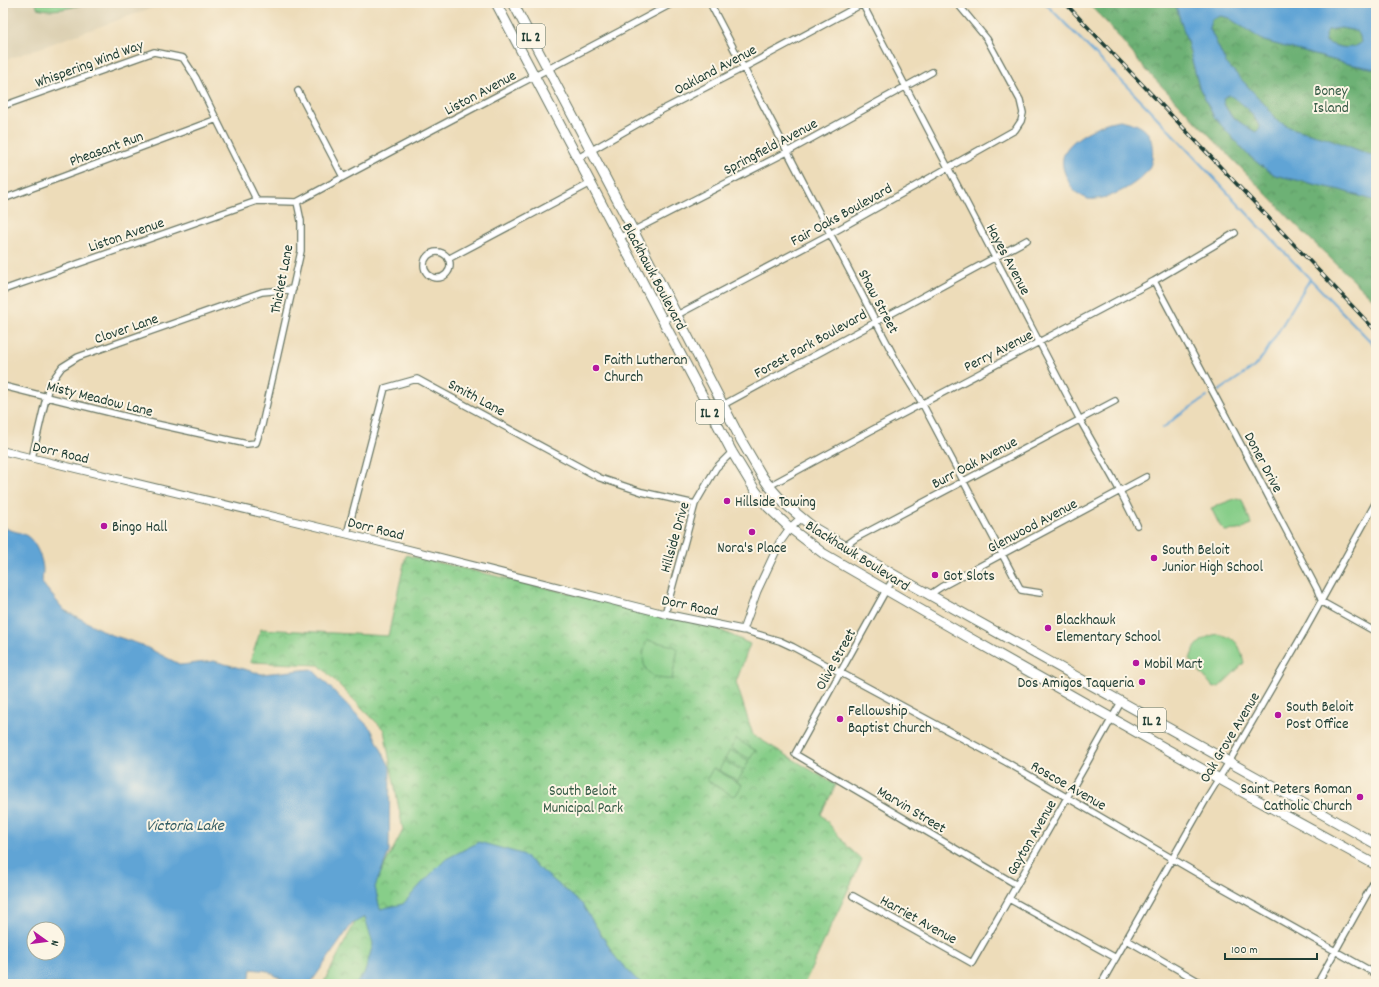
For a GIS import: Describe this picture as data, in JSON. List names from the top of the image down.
{
  "streets": {
    "main road": ["IL 2", "Blackhawk Boulevard"],
    "street": [
      "Whispering Wind Way",
      "Oakland Avenue",
      "Liston Avenue",
      "Springfield Avenue",
      "Pheasant Run",
      "Fair Oaks Boulevard",
      "Hayes Avenue",
      "Thicket Lane",
      "Shaw Street",
      "Clover Lane",
      "Forest Park Boulevard",
      "Perry Avenue",
      "Smith Lane",
      "Misty Meadow Lane",
      "Dorr Road",
      "Burr Oak Avenue",
      "Doner Drive",
      "Glenwood Avenue",
      "Hillside Drive",
      "Olive Street",
      "Oak Grove Avenue",
      "Roscoe Avenue",
      "Marvin Street",
      "Gayton Avenue",
      "Harriet Avenue"
    ]
  },
  "crossings": [
    ["Whispering Wind Way", "Pheasant Run"],
    ["Oakland Avenue", "Hayes Avenue"],
    ["Oakland Avenue", "Blackhawk Boulevard"],
    ["Oakland Avenue", "Shaw Street"],
    ["Liston Avenue", "Blackhawk Boulevard"],
    ["Liston Avenue", "Thicket Lane"],
    ["Springfield Avenue", "Hayes Avenue"],
    ["Springfield Avenue", "Blackhawk Boulevard"],
    ["Springfield Avenue", "Shaw Street"],
    ["Fair Oaks Boulevard", "Hayes Avenue"],
    ["Fair Oaks Boulevard", "Blackhawk Boulevard"],
    ["Fair Oaks Boulevard", "Shaw Street"],
    ["Hayes Avenue", "Forest Park Boulevard"],
    ["Hayes Avenue", "Perry Avenue"],
    ["Hayes Avenue", "Burr Oak Avenue"],
    ["Hayes Avenue", "Glenwood Avenue"],
    ["Blackhawk Boulevard", "Forest Park Boulevard"],
    ["Blackhawk Boulevard", "Perry Avenue"],
    ["Blackhawk Boulevard", "Burr Oak Avenue"],
    ["Blackhawk Boulevard", "Glenwood Avenue"],
    ["Blackhawk Boulevard", "Hillside Drive"],
    ["Blackhawk Boulevard", "Olive Street"],
    ["Blackhawk Boulevard", "Oak Grove Avenue"],
    ["Blackhawk Boulevard", "Gayton Avenue"],
    ["Thicket Lane", "Clover Lane"],
    ["Thicket Lane", "Misty Meadow Lane"],
    ["Shaw Street", "Forest Park Boulevard"],
    ["Shaw Street", "Perry Avenue"],
    ["Shaw Street", "Burr Oak Avenue"],
    ["Shaw Street", "Glenwood Avenue"],
    ["Clover Lane", "Misty Meadow Lane"],
    ["Clover Lane", "Dorr Road"],
    ["Perry Avenue", "Doner Drive"],
    ["Smith Lane", "Dorr Road"],
    ["Smith Lane", "Hillside Drive"],
    ["Dorr Road", "Hillside Drive"],
    ["Dorr Road", "Roscoe Avenue"],
    ["Doner Drive", "Oak Grove Avenue"],
    ["Olive Street", "Roscoe Avenue"],
    ["Olive Street", "Marvin Street"],
    ["Oak Grove Avenue", "Roscoe Avenue"],
    ["Roscoe Avenue", "Gayton Avenue"],
    ["Marvin Street", "Gayton Avenue"],
    ["Gayton Avenue", "Harriet Avenue"]
  ],
  "water": ["Victoria Lake"],
  "parks": ["Boney Island", "South Beloit Municipal Park"],
  "places": [
    "Faith Lutheran Church",
    "Hillside Towing",
    "Bingo Hall",
    "Nora's Place",
    "South Beloit Junior High School",
    "Got Slots",
    "Blackhawk Elementary School",
    "Mobil Mart",
    "Dos Amigos Taqueria",
    "South Beloit Post Office",
    "Fellowship Baptist Church",
    "Saint Peters Roman Catholic Church"
  ],
  "scale_bar": "100 m",
  "north": "right"
}
